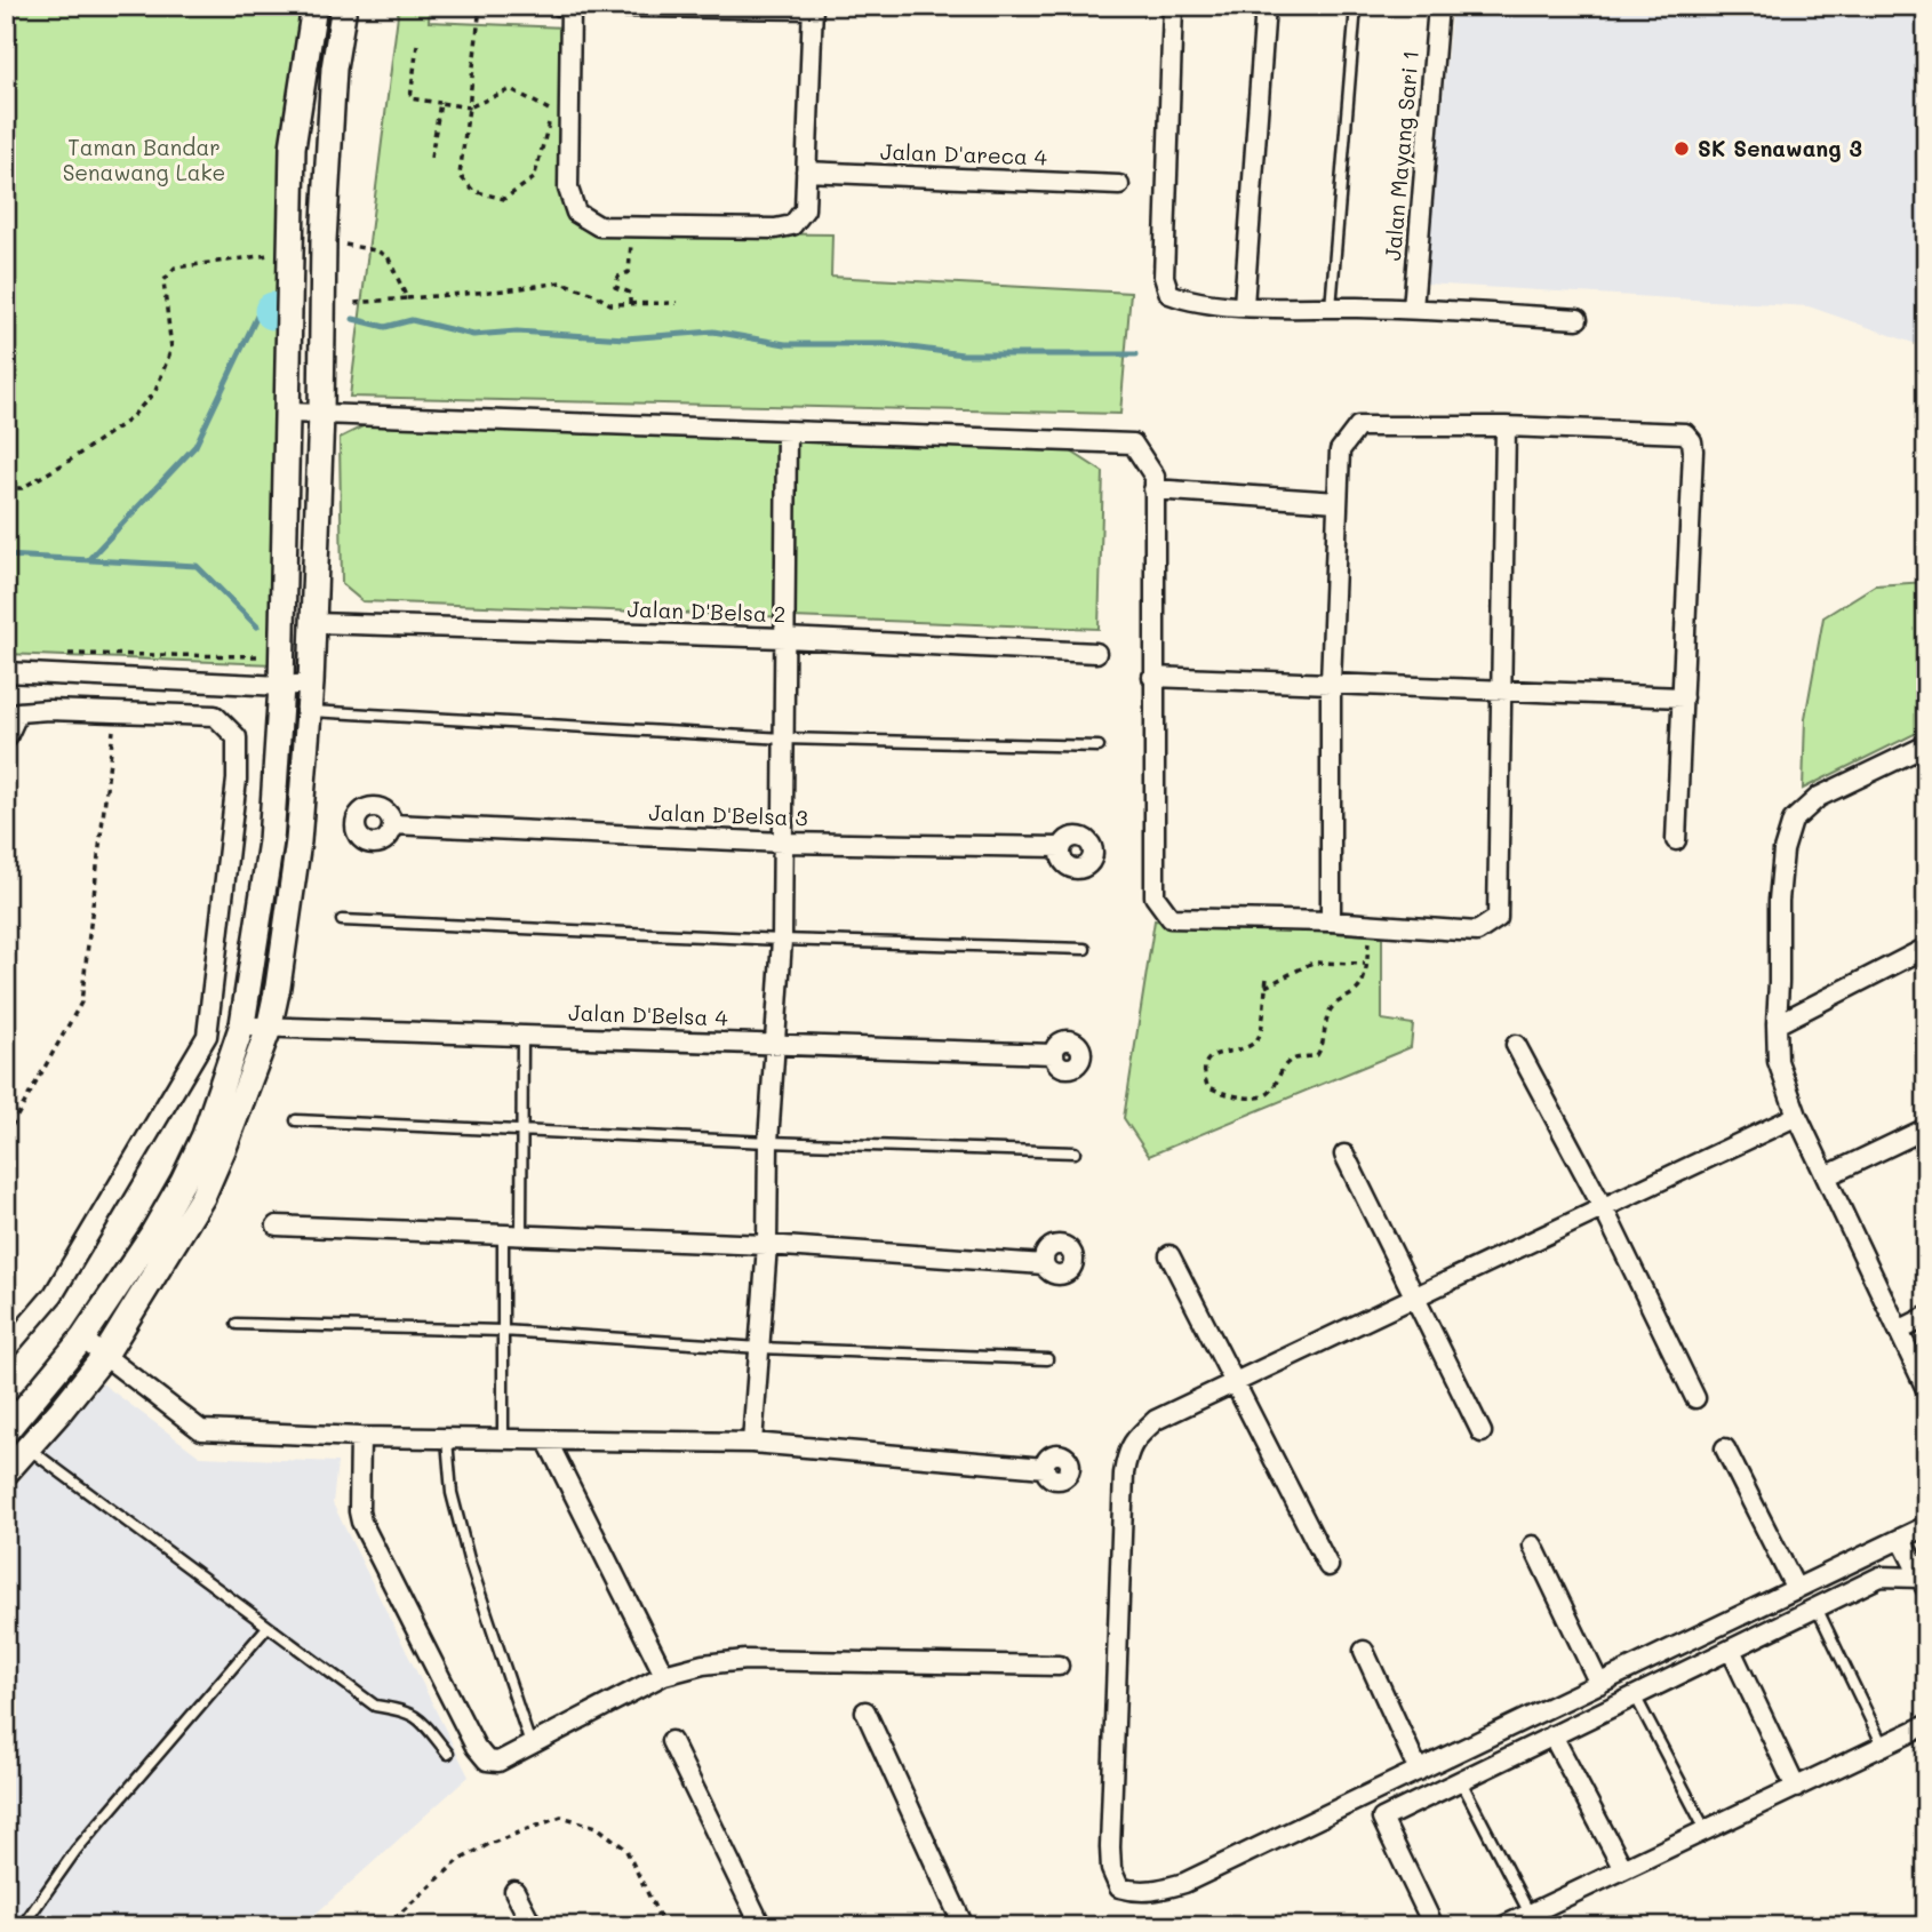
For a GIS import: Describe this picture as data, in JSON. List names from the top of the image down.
{
  "streets": {
    "street": [
      "Jalan D'areca 4",
      "Jalan Mayang Sari 1",
      "Jalan D'Belsa 2",
      "Jalan D'Belsa 3",
      "Jalan D'Belsa 4"
    ]
  },
  "parks": ["Taman Bandar Senawang Lake"],
  "places": ["SK Senawang 3"]
}
